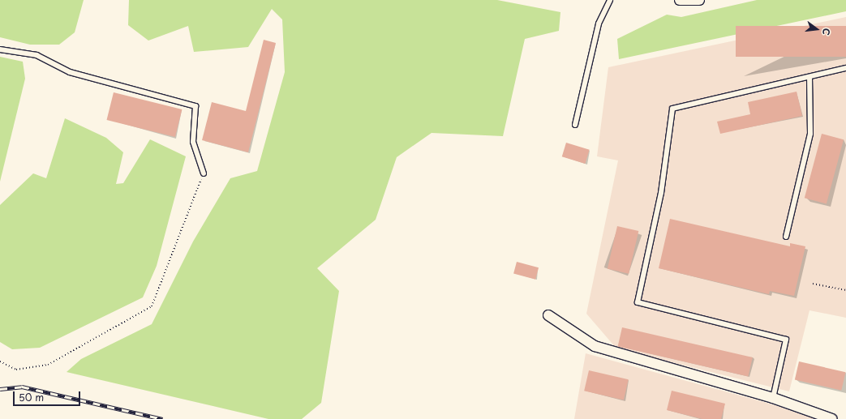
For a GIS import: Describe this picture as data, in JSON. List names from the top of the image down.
{
  "scale_bar": "50 m",
  "north": "right"
}
